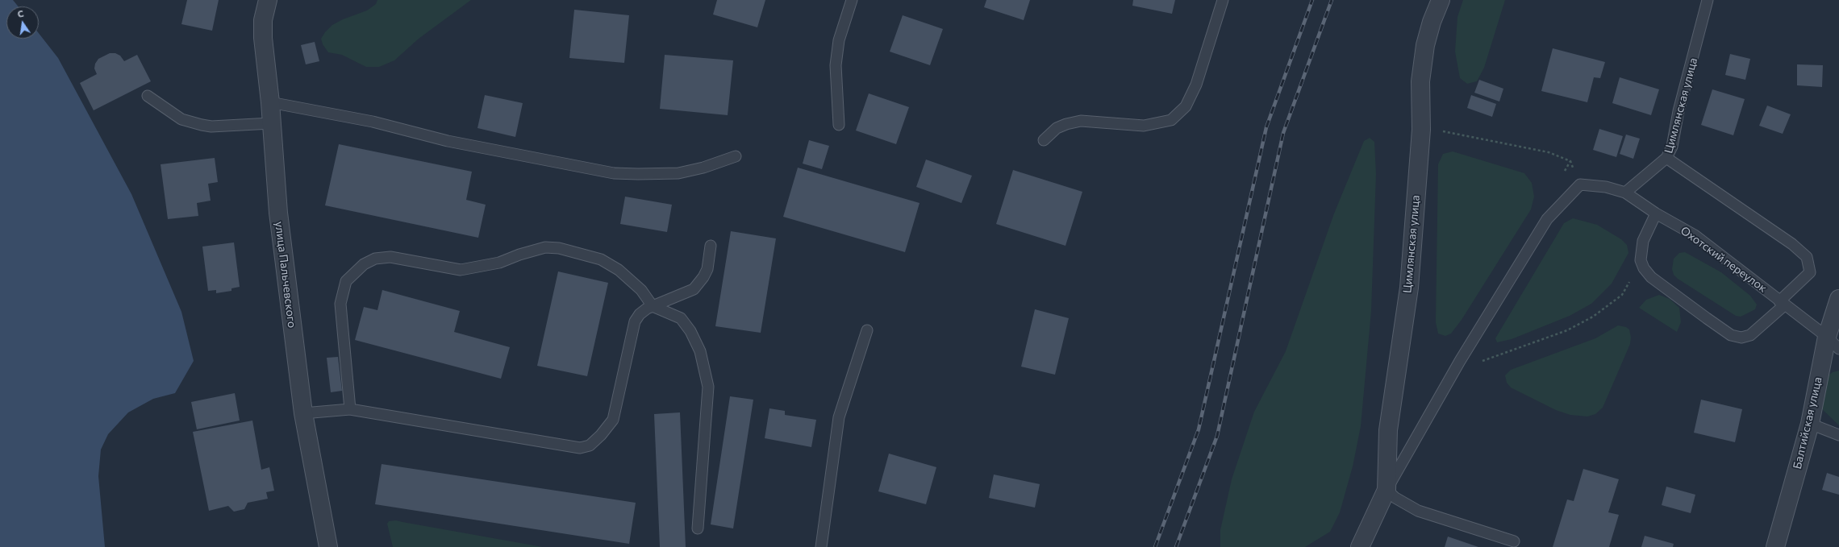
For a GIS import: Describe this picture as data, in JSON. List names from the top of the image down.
{
  "streets": {
    "street": ["Цимлянская улица", "улица Пальчевского", "Балтийская улица"],
    "lane": ["Охотский переулок"]
  },
  "crossings": [
    ["Цимлянская улица", "Охотский переулок"],
    ["Охотский переулок", "Балтийская улица"]
  ],
  "north": "top"
}
